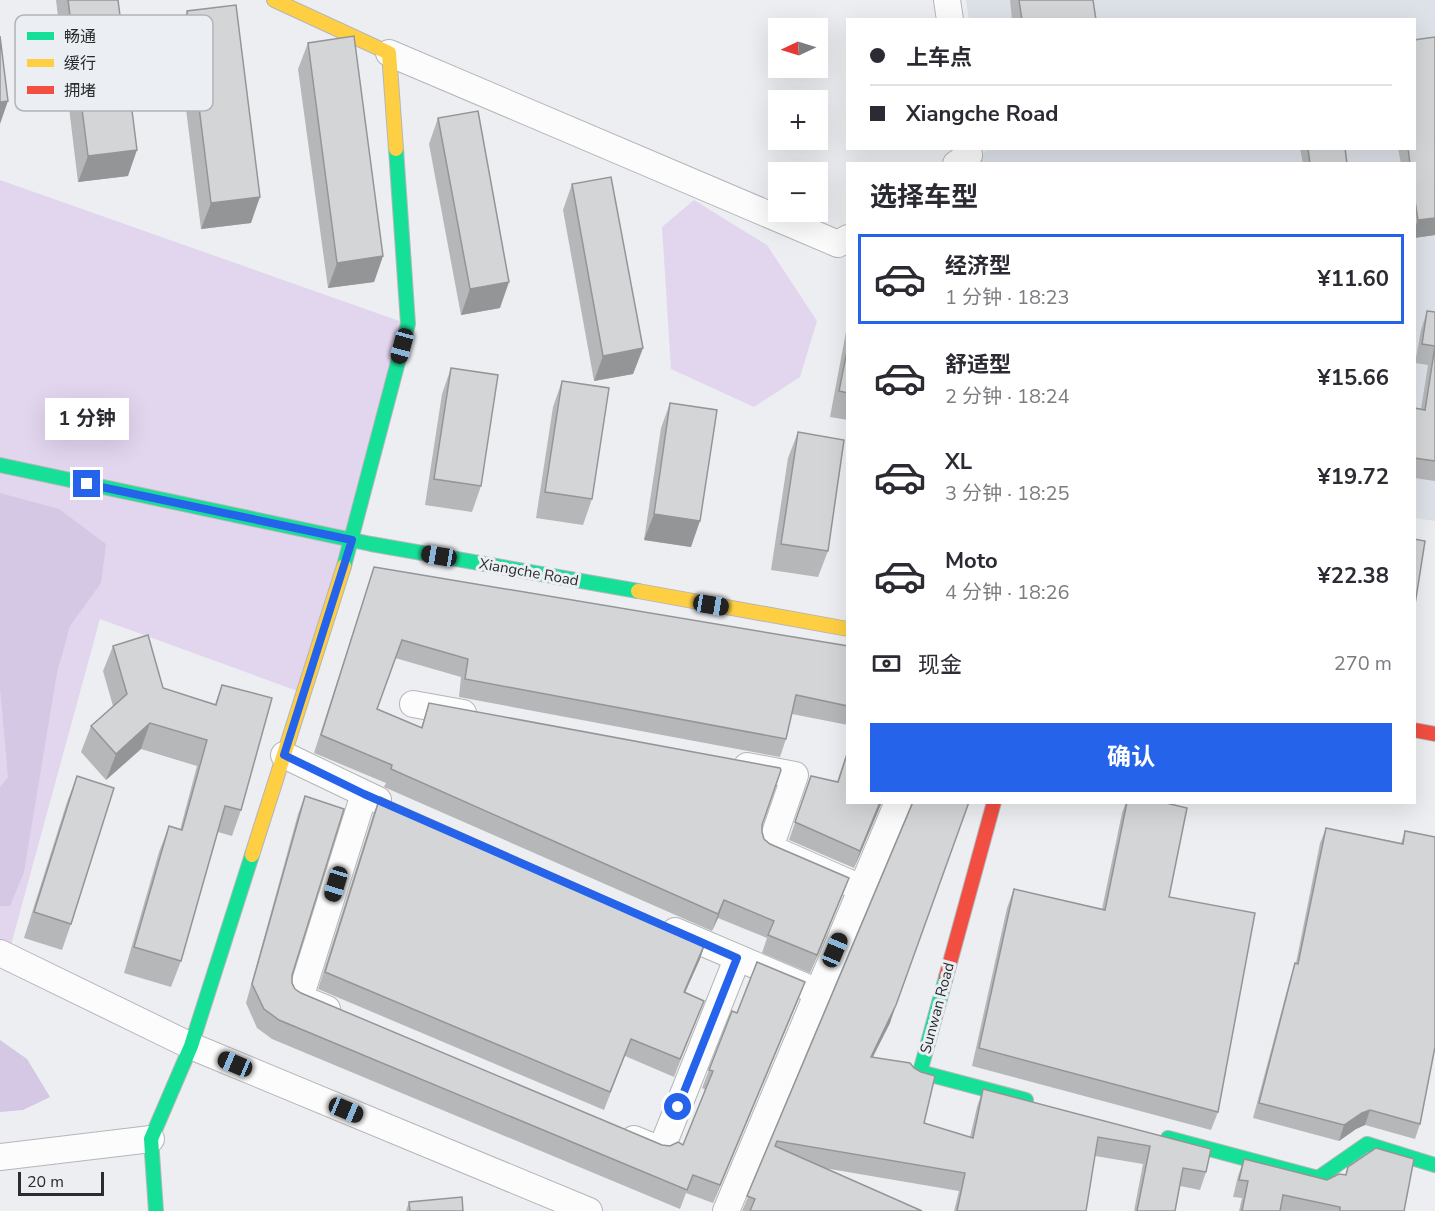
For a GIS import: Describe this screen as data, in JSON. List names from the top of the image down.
{
  "streets": {
    "street": ["Xiangche Road", "Sunwan Road"]
  },
  "legend": ["畅通", "缓行", "拥堵"],
  "scale_bar": "20 m",
  "north": "left",
  "page": {
    "map_buttons": ["+", "−"],
    "banner": ["上车点", "Xiangche Road"],
    "heading": "选择车型",
    "list": [
      {
        "name": "经济型",
        "note": "1 分钟 · 18:23",
        "value": "¥11.60"
      },
      {
        "name": "舒适型",
        "note": "2 分钟 · 18:24",
        "value": "¥15.66"
      },
      {
        "name": "XL",
        "note": "3 分钟 · 18:25",
        "value": "¥19.72"
      },
      {
        "name": "Moto",
        "note": "4 分钟 · 18:26",
        "value": "¥22.38"
      }
    ],
    "bubble": "1 分钟",
    "pay": ["现金", "270 m"],
    "buttons": "确认",
    "scale": "20 m"
  }
}
